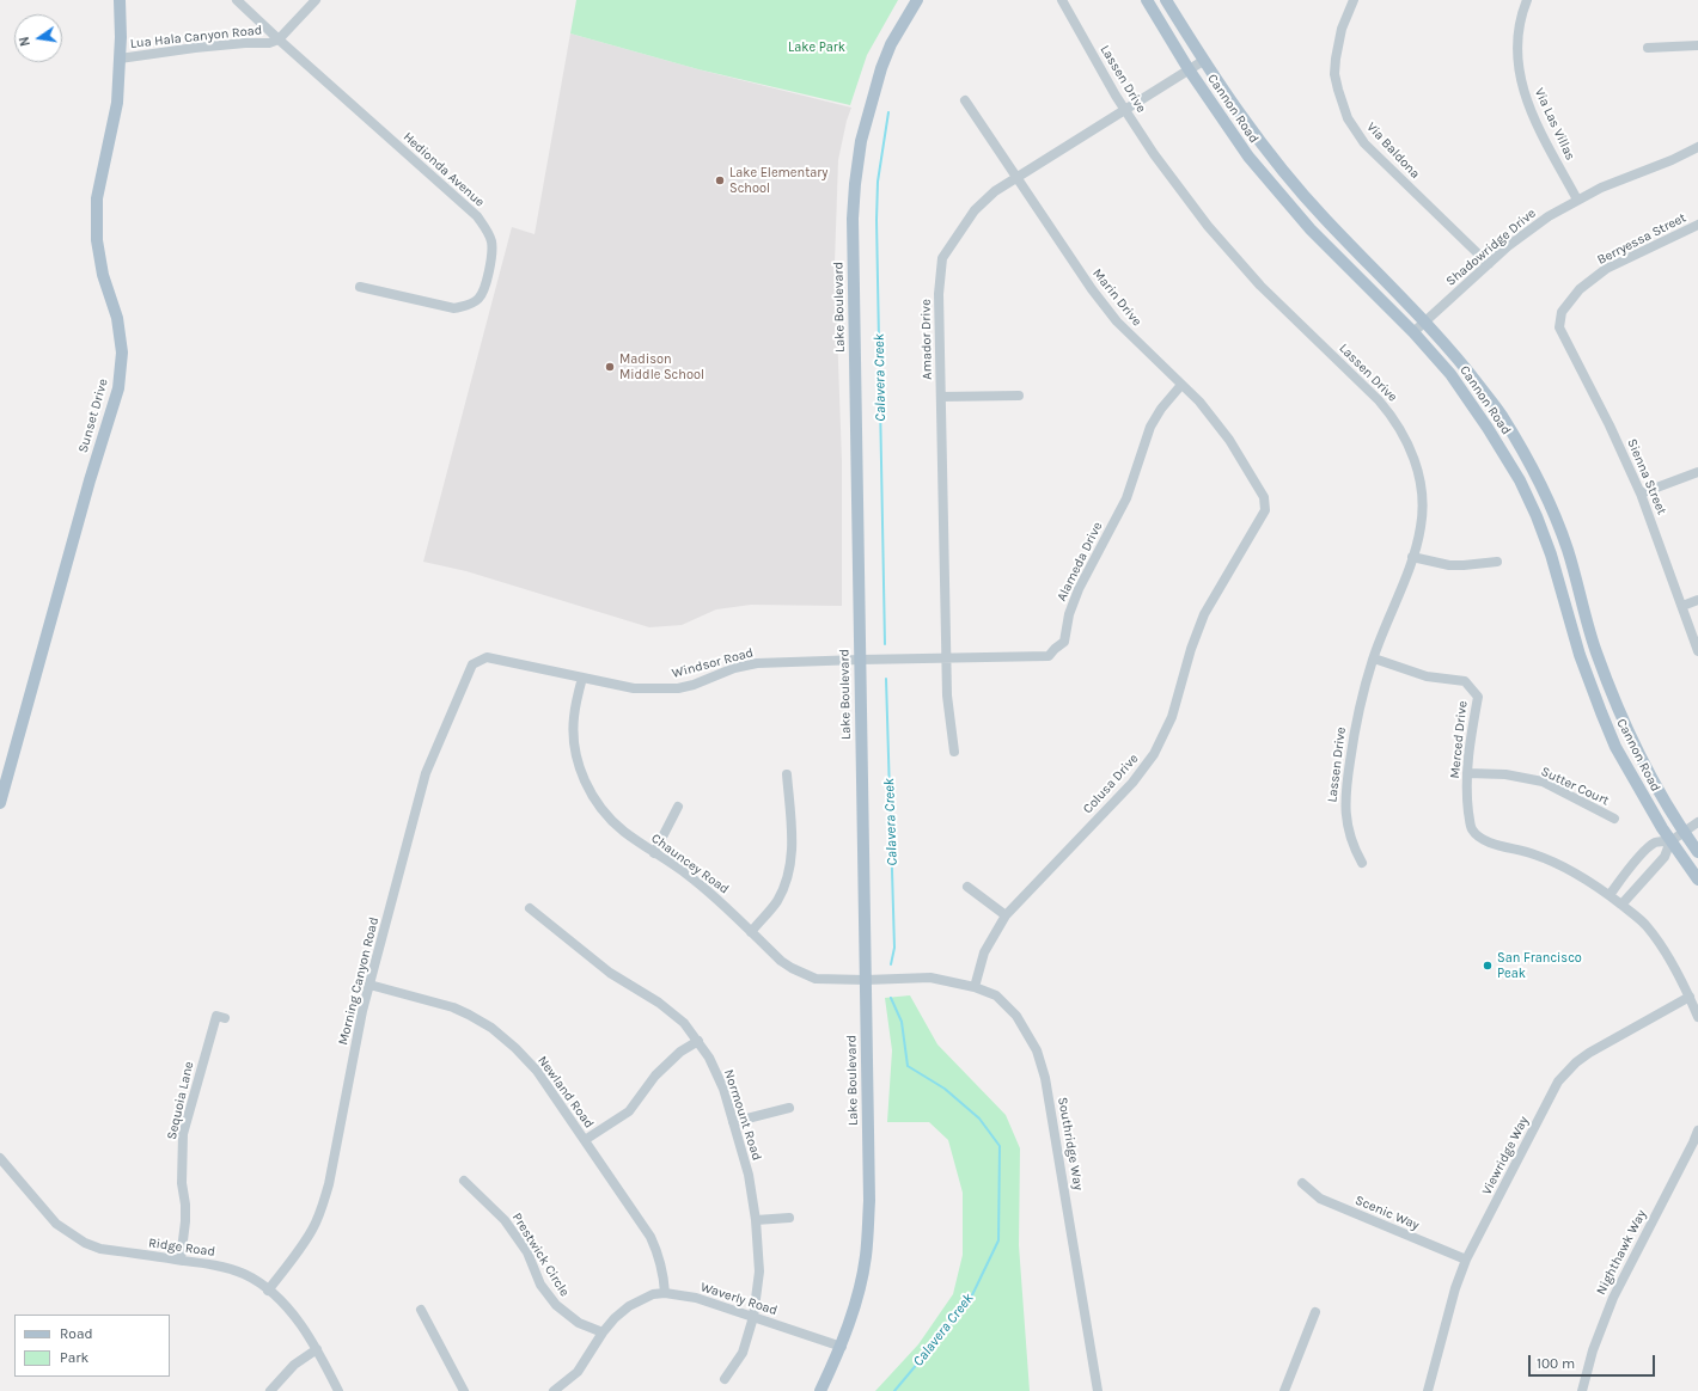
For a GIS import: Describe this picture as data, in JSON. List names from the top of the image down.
{
  "streets": {
    "main road": ["Cannon Road", "Lake Boulevard", "Sunset Drive"],
    "street": [
      "Lua Hala Canyon Road",
      "Lassen Drive",
      "Via Las Villas",
      "Via Baldona",
      "Hedionda Avenue",
      "Berryessa Street",
      "Shadowridge Drive",
      "Marin Drive",
      "Amador Drive",
      "Sienna Street",
      "Alameda Drive",
      "Windsor Road",
      "Merced Drive",
      "Colusa Drive",
      "Sutter Court",
      "Chauncey Road",
      "Morning Canyon Road",
      "Newland Road",
      "Sequoia Lane",
      "Normount Road",
      "Southridge Way",
      "Viewridge Way",
      "Scenic Way",
      "Ridge Road",
      "Nighthawk Way",
      "Prestwick Circle",
      "Waverly Road"
    ]
  },
  "crossings": [
    ["Lua Hala Canyon Road", "Hedionda Avenue"],
    ["Lua Hala Canyon Road", "Sunset Drive"],
    ["Lassen Drive", "Amador Drive"],
    ["Lassen Drive", "Merced Drive"],
    ["Cannon Road", "Shadowridge Drive"],
    ["Cannon Road", "Amador Drive"],
    ["Via Las Villas", "Shadowridge Drive"],
    ["Via Baldona", "Shadowridge Drive"],
    ["Berryessa Street", "Sienna Street"],
    ["Marin Drive", "Amador Drive"],
    ["Marin Drive", "Alameda Drive"],
    ["Marin Drive", "Colusa Drive"],
    ["Lake Boulevard", "Alameda Drive"],
    ["Lake Boulevard", "Windsor Road"],
    ["Lake Boulevard", "Chauncey Road"],
    ["Lake Boulevard", "Waverly Road"],
    ["Amador Drive", "Alameda Drive"],
    ["Alameda Drive", "Windsor Road"],
    ["Windsor Road", "Chauncey Road"],
    ["Windsor Road", "Morning Canyon Road"],
    ["Merced Drive", "Sutter Court"],
    ["Merced Drive", "Viewridge Way"],
    ["Colusa Drive", "Southridge Way"],
    ["Chauncey Road", "Southridge Way"],
    ["Morning Canyon Road", "Newland Road"],
    ["Morning Canyon Road", "Ridge Road"],
    ["Newland Road", "Waverly Road"],
    ["Sequoia Lane", "Ridge Road"],
    ["Normount Road", "Waverly Road"],
    ["Viewridge Way", "Scenic Way"],
    ["Prestwick Circle", "Waverly Road"]
  ],
  "water": ["Calavera Creek"],
  "parks": ["Lake Park"],
  "places": ["Lake Elementary School", "Madison Middle School", "San Francisco Peak"],
  "legend": ["Road", "Park"],
  "scale_bar": "100 m",
  "north": "left"
}
